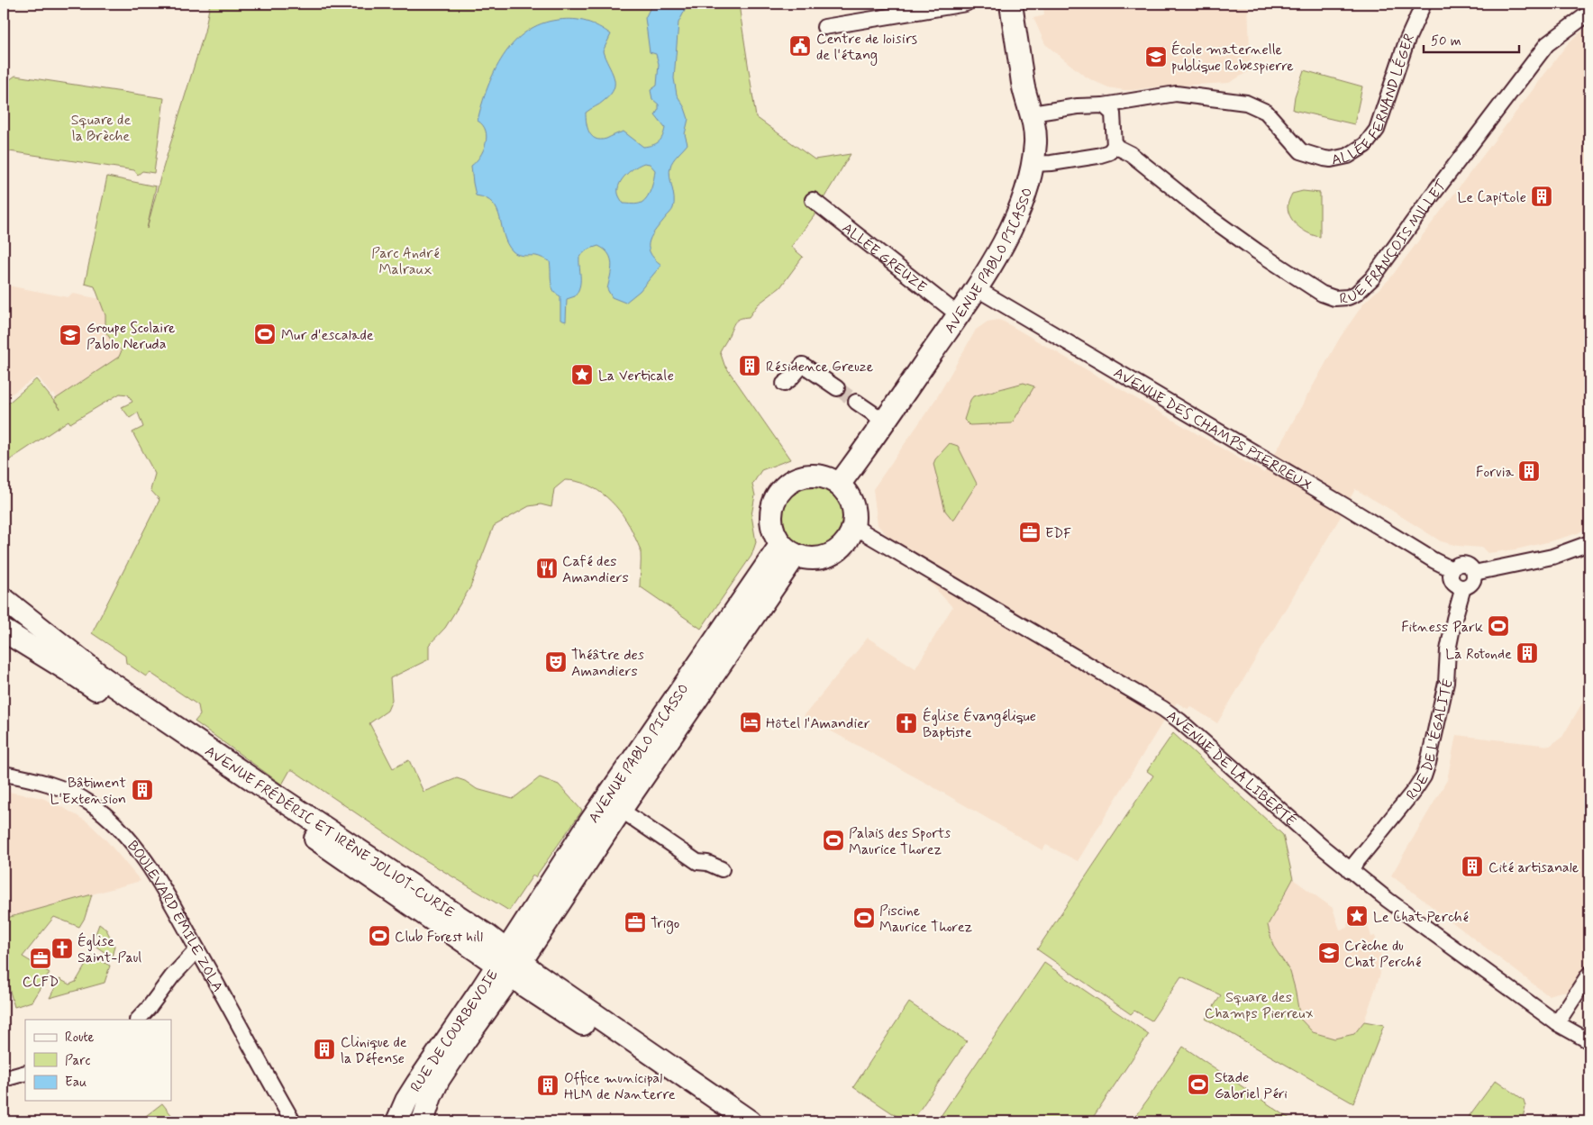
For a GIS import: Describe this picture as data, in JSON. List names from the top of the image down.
{
  "streets": {
    "street": [
      "ALLÉE FERNAND LÉGER",
      "RUE FRANÇOIS MILLET",
      "ALLÉE GREUZE",
      "AVENUE PABLO PICASSO",
      "AVENUE DES CHAMPS PIERREUX",
      "RUE DE L'ÉGALITÉ",
      "AVENUE DE LA LIBERTÉ",
      "AVENUE FRÉDÉRIC ET IRÈNE JOLIOT-CURIE",
      "BOULEVARD ÉMILE ZOLA",
      "RUE DE COURBEVOIE"
    ]
  },
  "crossings": [
    ["ALLÉE FERNAND LÉGER", "AVENUE PABLO PICASSO"],
    ["ALLÉE GREUZE", "AVENUE PABLO PICASSO"],
    ["AVENUE PABLO PICASSO", "AVENUE DES CHAMPS PIERREUX"],
    ["AVENUE PABLO PICASSO", "AVENUE DE LA LIBERTÉ"],
    ["AVENUE PABLO PICASSO", "AVENUE FRÉDÉRIC ET IRÈNE JOLIOT-CURIE"],
    ["AVENUE PABLO PICASSO", "RUE DE COURBEVOIE"],
    ["AVENUE DES CHAMPS PIERREUX", "RUE DE L'ÉGALITÉ"],
    ["RUE DE L'ÉGALITÉ", "AVENUE DE LA LIBERTÉ"],
    ["AVENUE FRÉDÉRIC ET IRÈNE JOLIOT-CURIE", "RUE DE COURBEVOIE"]
  ],
  "parks": ["Square de la Brèche", "Parc André Malraux", "Square des Champs Pierreux"],
  "places": {
    "public building": ["Centre de loisirs de l'étang"],
    "school or university": ["École maternelle publique Robespierre", "Groupe Scolaire Pablo Neruda", "Crèche du Chat Perché"],
    "building": [
      "Le Capitole",
      "Résidence Greuze",
      "Forvia",
      "La Rotonde",
      "Bâtiment L'Extension",
      "Cité artisanale",
      "Clinique de la Défense",
      "Office municipal HLM de Nanterre"
    ],
    "sports": [
      "Mur d'escalade",
      "Fitness Park",
      "Palais des Sports Maurice Thorez",
      "Piscine Maurice Thorez",
      "Club Forest hill",
      "Stade Gabriel Péri"
    ],
    "place": ["La Verticale", "Le Chat Perché"],
    "office": ["EDF", "Trigo", "CCFD"],
    "restaurant": ["Café des Amandiers"],
    "theatre": ["Théâtre des Amandiers"],
    "hotel": ["Hôtel l'Amandier"],
    "church": ["Église Évangélique Baptiste", "Église Saint-Paul"]
  },
  "legend": ["Route", "Parc", "Eau"],
  "scale_bar": "50 m"
}
